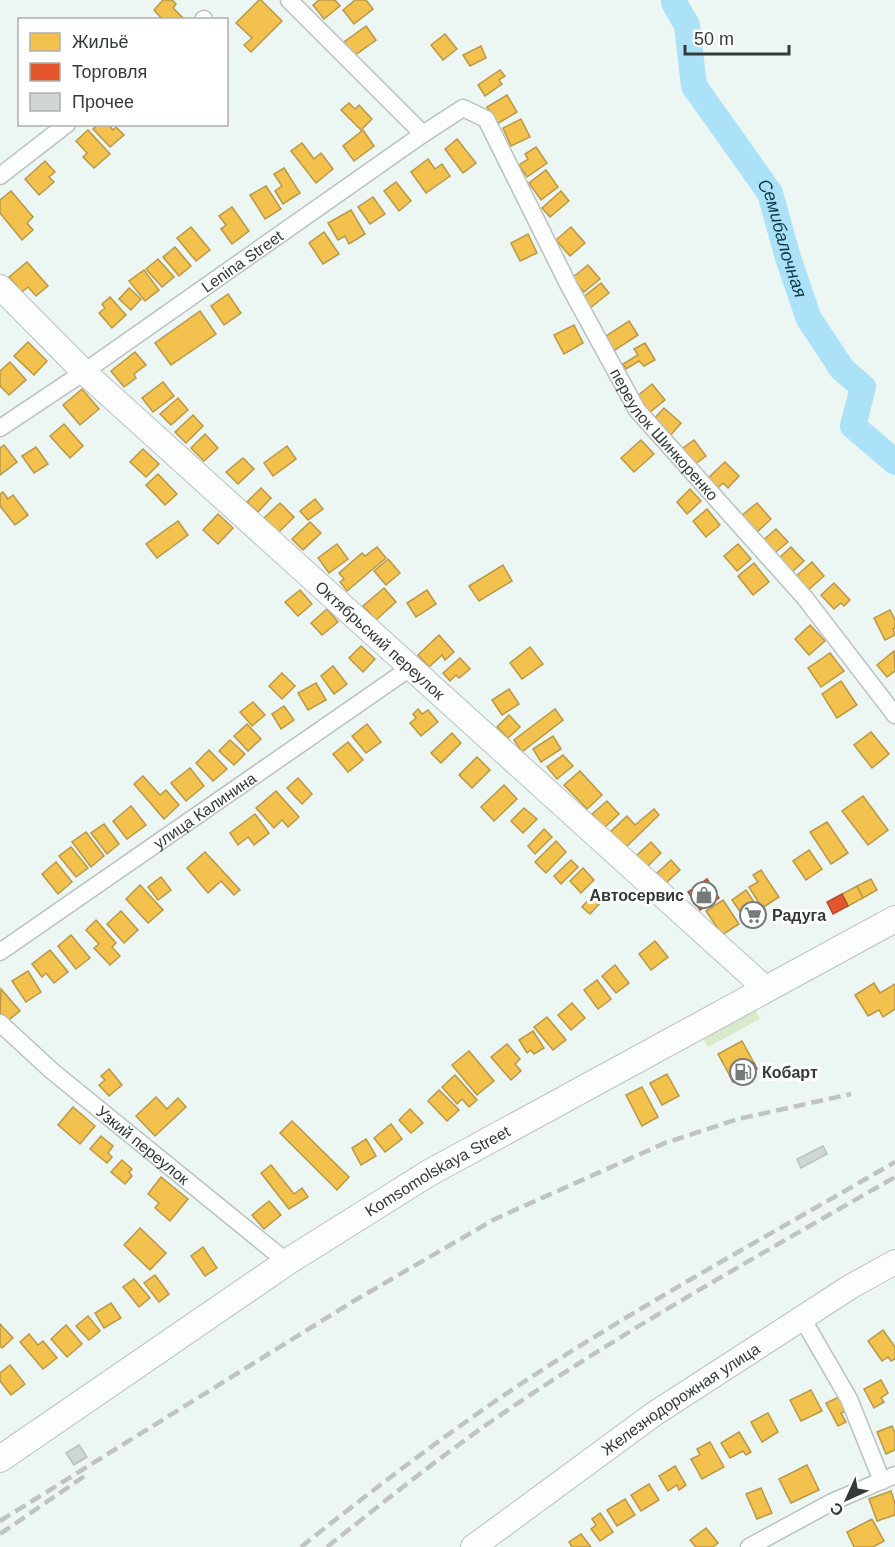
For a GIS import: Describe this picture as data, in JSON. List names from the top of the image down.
{
  "streets": {
    "main road": ["Komsomolskaya Street"],
    "street": [
      "Lenina Street",
      "переулок Шинкоренко",
      "Октябрьский переулок",
      "улица Калинина",
      "Узкий переулок",
      "Железнодорожная улица"
    ]
  },
  "crossings": [
    ["Lenina Street", "переулок Шинкоренко"],
    ["Lenina Street", "Октябрьский переулок"],
    ["Октябрьский переулок", "улица Калинина"],
    ["Октябрьский переулок", "Komsomolskaya Street"],
    ["Узкий переулок", "Komsomolskaya Street"]
  ],
  "water": ["Семибалочная"],
  "places": {
    "shop": ["Автосервис"],
    "supermarket": ["Радуга"],
    "fuel station": ["Кобарт"]
  },
  "legend": ["Жильё", "Торговля", "Прочее"],
  "scale_bar": "50 m",
  "north": "bottom left"
}
